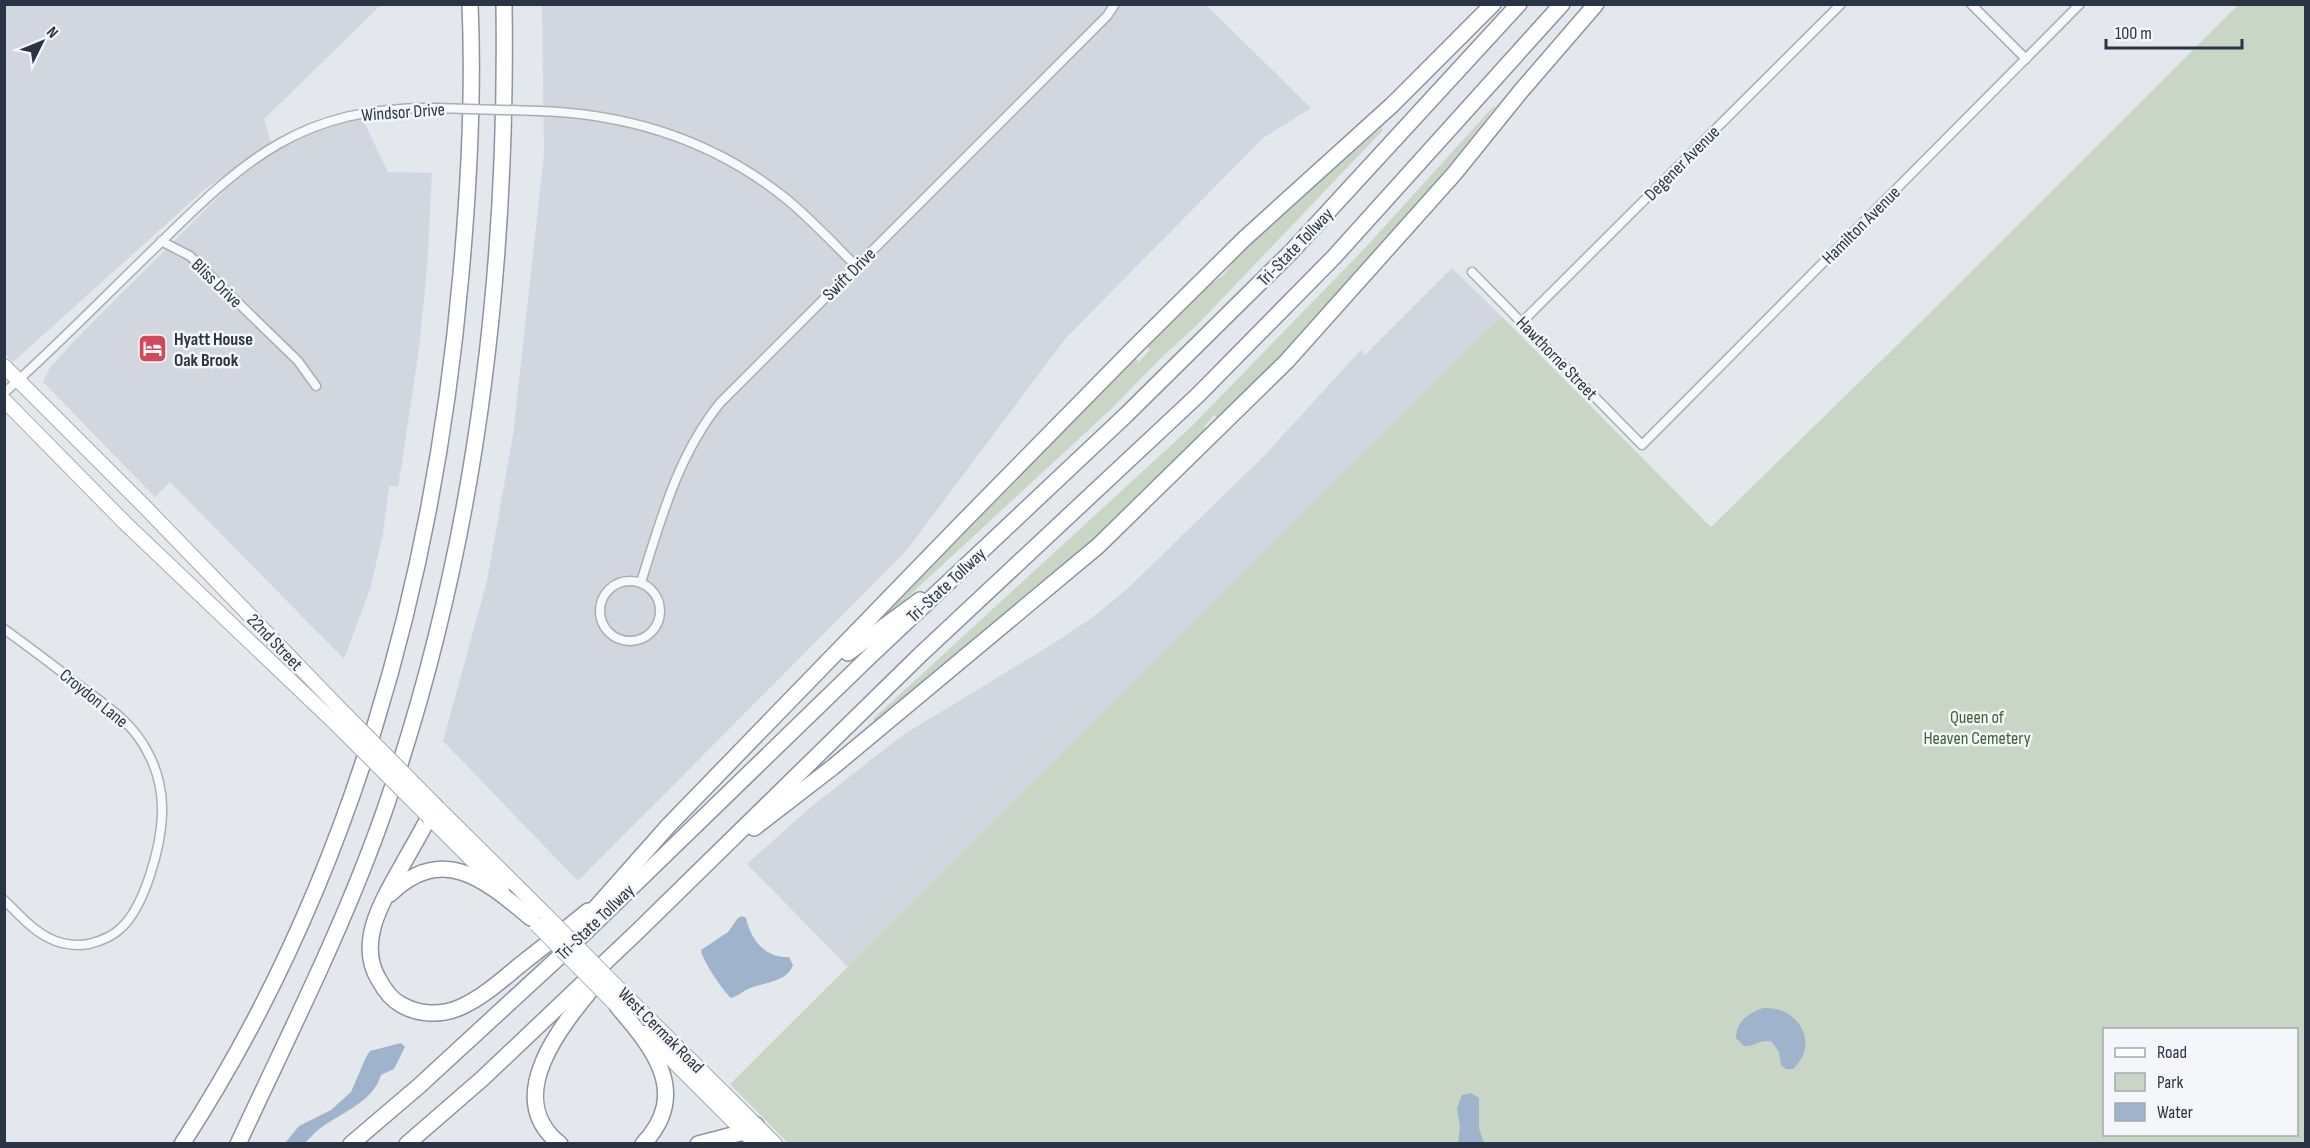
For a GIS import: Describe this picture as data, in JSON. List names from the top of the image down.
{
  "streets": {
    "highway": ["Tri-State Tollway"],
    "main road": ["22nd Street", "West Cermak Road"],
    "street": [
      "Windsor Drive",
      "Degener Avenue",
      "Hamilton Avenue",
      "Swift Drive",
      "Bliss Drive",
      "Hawthorne Street",
      "Croydon Lane"
    ]
  },
  "crossings": [
    ["Windsor Drive", "Swift Drive"],
    ["Windsor Drive", "Bliss Drive"],
    ["Windsor Drive", "22nd Street"],
    ["Degener Avenue", "Hawthorne Street"],
    ["Hamilton Avenue", "Hawthorne Street"],
    ["22nd Street", "West Cermak Road"]
  ],
  "parks": ["Queen of Heaven Cemetery"],
  "places": {
    "hotel": ["Hyatt House Oak Brook"]
  },
  "legend": ["Road", "Park", "Water"],
  "scale_bar": "100 m",
  "north": "top right"
}
